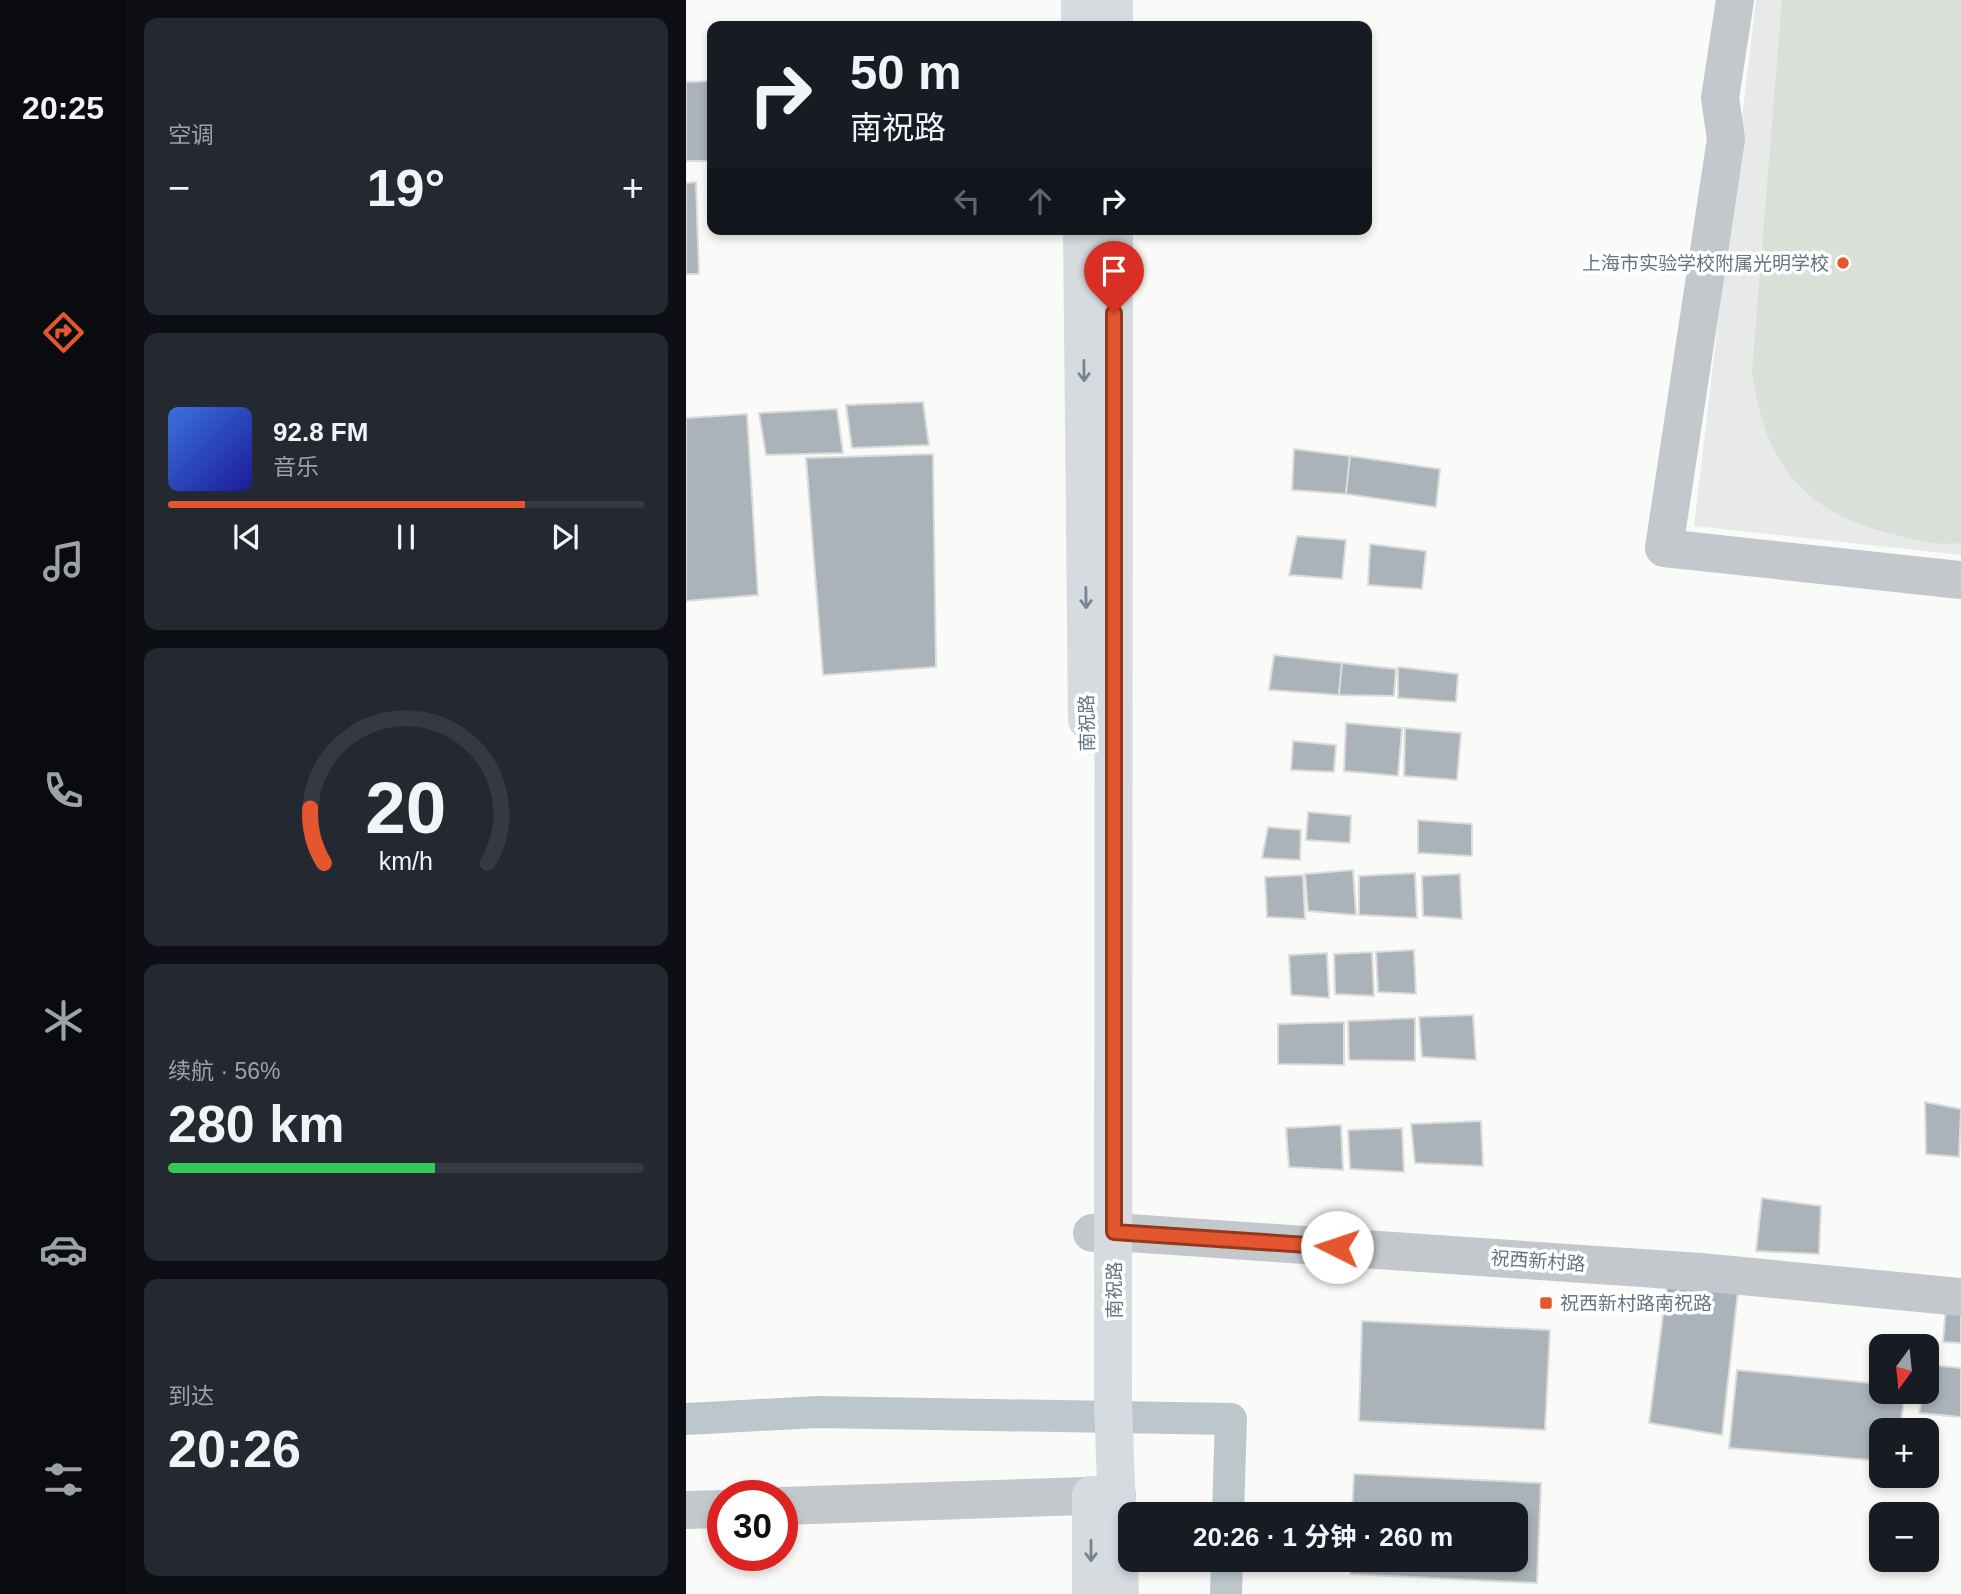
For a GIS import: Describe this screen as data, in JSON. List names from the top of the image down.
{
  "streets": {
    "main road": ["南祝路"],
    "street": ["祝西新村路"]
  },
  "crossings": [
    ["南祝路", "祝西新村路"]
  ],
  "places": {
    "other": ["上海市实验学校附属光明学校"],
    "transit": ["祝西新村路南祝路"]
  },
  "north": "bottom",
  "page": {
    "tabs": "20:25",
    "tile": [
      "空调",
      ["续航 · 56%", "280 km"],
      ["到达", "20:26"]
    ],
    "turn": ["50 m", "南祝路"],
    "heat": ["−", "19°", "+"],
    "song": ["92.8 FM", "音乐"],
    "map_buttons": ["+", "−"],
    "limit": "30",
    "trip": "20:26 · 1 分钟 · 260 m",
    "gauge": ["20", "km/h"]
  }
}
